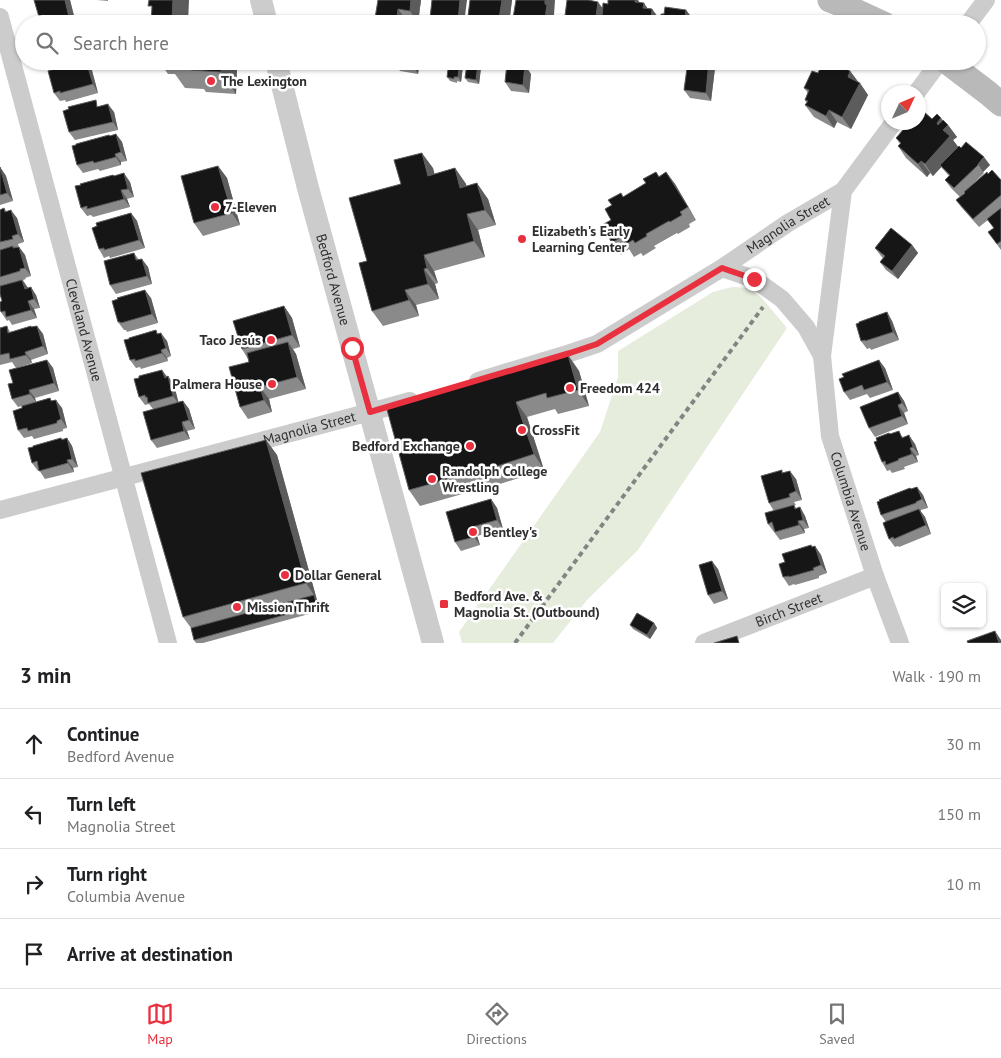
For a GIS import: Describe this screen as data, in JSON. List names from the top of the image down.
{
  "streets": {
    "street": [
      "Magnolia Street",
      "Bedford Avenue",
      "Cleveland Avenue",
      "Columbia Avenue",
      "Birch Street"
    ]
  },
  "crossings": [
    ["Magnolia Street", "Bedford Avenue"],
    ["Magnolia Street", "Cleveland Avenue"],
    ["Magnolia Street", "Columbia Avenue"],
    ["Columbia Avenue", "Birch Street"]
  ],
  "places": {
    "other": [
      "The Lexington",
      "7-Eleven",
      "Elizabeth's Early Learning Center",
      "Taco Jesús",
      "Palmera House",
      "Freedom 424",
      "CrossFit",
      "Bedford Exchange",
      "Randolph College Wrestling",
      "Bentley's",
      "Dollar General",
      "Mission Thrift"
    ],
    "transit": ["Bedford Ave. & Magnolia St. (Outbound)"]
  },
  "north": "top right",
  "page": {
    "search": "Search here",
    "heading": ["3 min", "Walk · 190 m"],
    "list": [
      ["Continue", "Bedford Avenue", "30 m"],
      ["Turn left", "Magnolia Street", "150 m"],
      ["Turn right", "Columbia Avenue", "10 m"],
      "Arrive at destination"
    ],
    "nav": ["Map", "Directions", "Saved"]
  }
}
